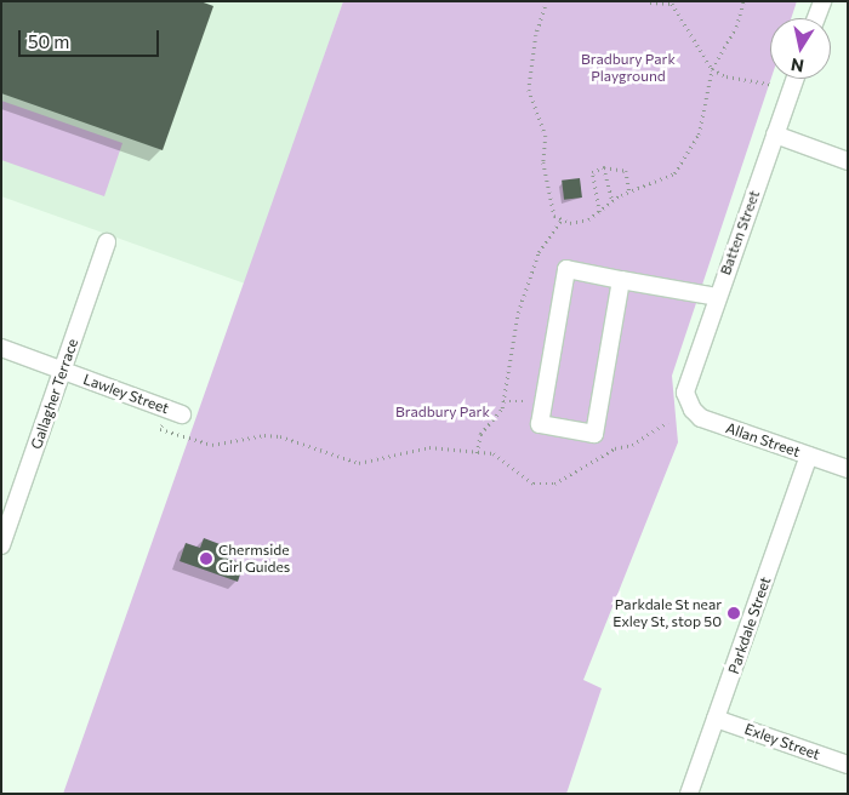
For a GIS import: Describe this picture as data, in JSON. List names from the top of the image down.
{
  "streets": {
    "street": [
      "Batten Street",
      "Gallagher Terrace",
      "Lawley Street",
      "Allan Street",
      "Parkdale Street",
      "Exley Street"
    ]
  },
  "crossings": [
    ["Batten Street", "Allan Street"],
    ["Gallagher Terrace", "Lawley Street"],
    ["Allan Street", "Parkdale Street"],
    ["Parkdale Street", "Exley Street"]
  ],
  "parks": ["Bradbury Park Playground", "Bradbury Park"],
  "places": ["Chermside Girl Guides", "Parkdale St near Exley St, stop 50"],
  "scale_bar": "50 m",
  "north": "bottom"
}
